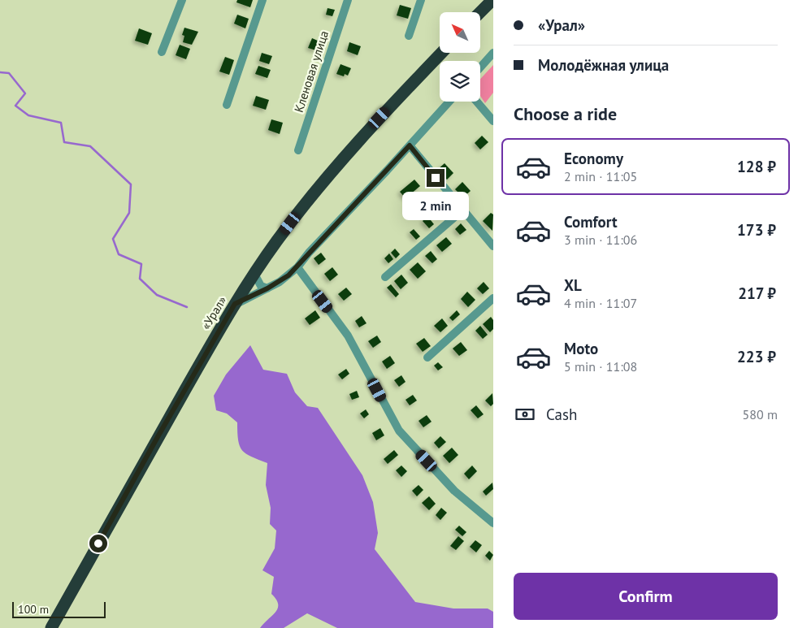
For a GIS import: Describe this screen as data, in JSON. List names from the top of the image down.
{
  "streets": {
    "highway": ["«Урал»"],
    "street": ["Кленовая улица"]
  },
  "scale_bar": "100 m",
  "north": "top left",
  "page": {
    "banner": ["«Урал»", "Молодёжная улица"],
    "heading": "Choose a ride",
    "list": [
      {
        "name": "Economy",
        "note": "2 min · 11:05",
        "value": "128 ₽"
      },
      {
        "name": "Comfort",
        "note": "3 min · 11:06",
        "value": "173 ₽"
      },
      {
        "name": "XL",
        "note": "4 min · 11:07",
        "value": "217 ₽"
      },
      {
        "name": "Moto",
        "note": "5 min · 11:08",
        "value": "223 ₽"
      }
    ],
    "bubble": "2 min",
    "pay": ["Cash", "580 m"],
    "buttons": "Confirm",
    "scale": "100 m"
  }
}
